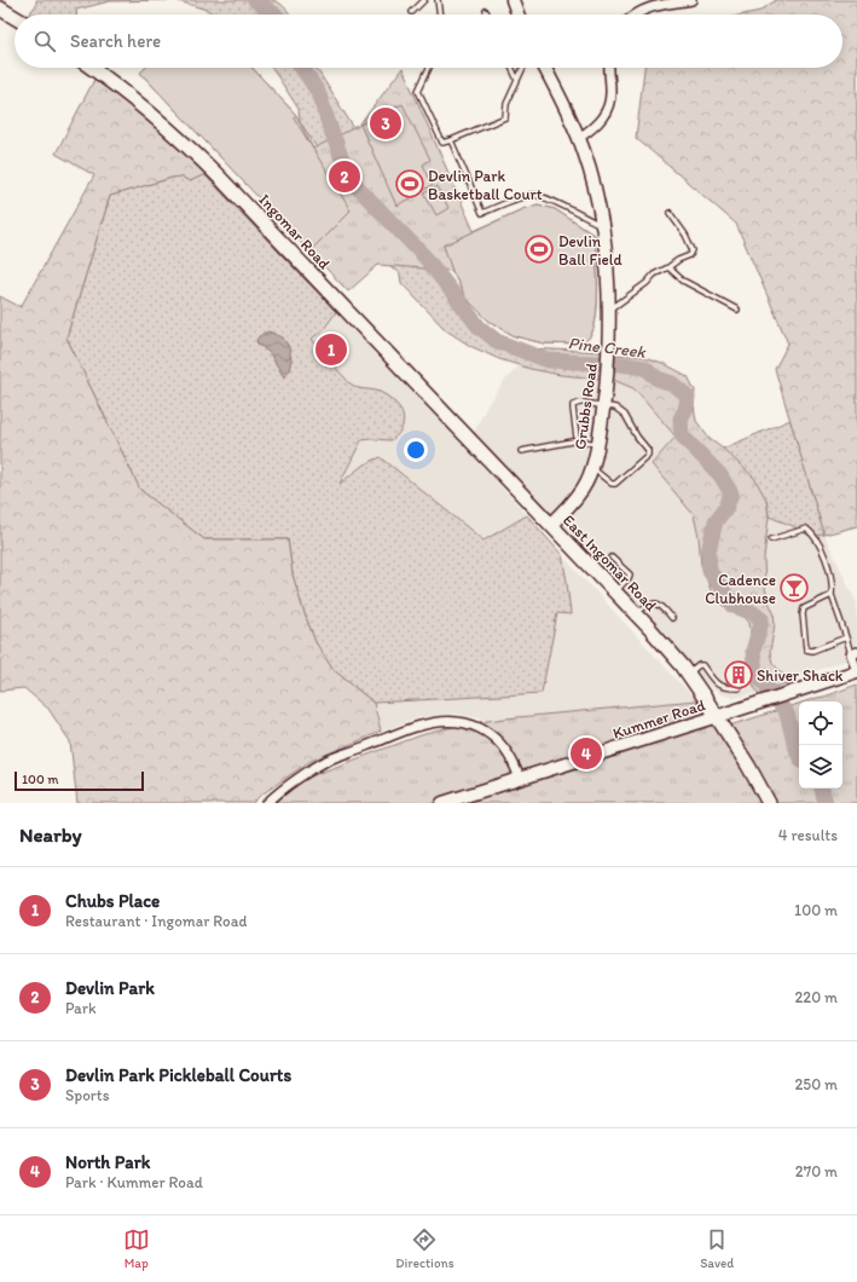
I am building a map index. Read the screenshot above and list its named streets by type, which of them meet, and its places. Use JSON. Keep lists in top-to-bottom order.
{
  "streets": {
    "main road": ["Ingomar Road", "East Ingomar Road"],
    "street": ["Grubbs Road", "Kummer Road"]
  },
  "crossings": [
    ["Ingomar Road", "East Ingomar Road"],
    ["Grubbs Road", "East Ingomar Road"],
    ["East Ingomar Road", "Kummer Road"]
  ],
  "water": ["Pine Creek"],
  "places": {
    "sports": ["Devlin Park Basketball Court", "Devlin Ball Field"],
    "bar": ["Cadence Clubhouse"],
    "building": ["Shiver Shack"]
  },
  "scale_bar": "100 m",
  "page": {
    "search": "Search here",
    "pins": [
      "3",
      "2",
      "1",
      "4"
    ],
    "scale": "100 m",
    "heading": ["Nearby", "4 results"],
    "list": [
      {
        "mark": "1",
        "name": "Chubs Place",
        "note": "Restaurant · Ingomar Road",
        "value": "100 m"
      },
      {
        "mark": "2",
        "name": "Devlin Park",
        "note": "Park",
        "value": "220 m"
      },
      {
        "mark": "3",
        "name": "Devlin Park Pickleball Courts",
        "note": "Sports",
        "value": "250 m"
      },
      {
        "mark": "4",
        "name": "North Park",
        "note": "Park · Kummer Road",
        "value": "270 m"
      }
    ],
    "nav": ["Map", "Directions", "Saved"]
  }
}
